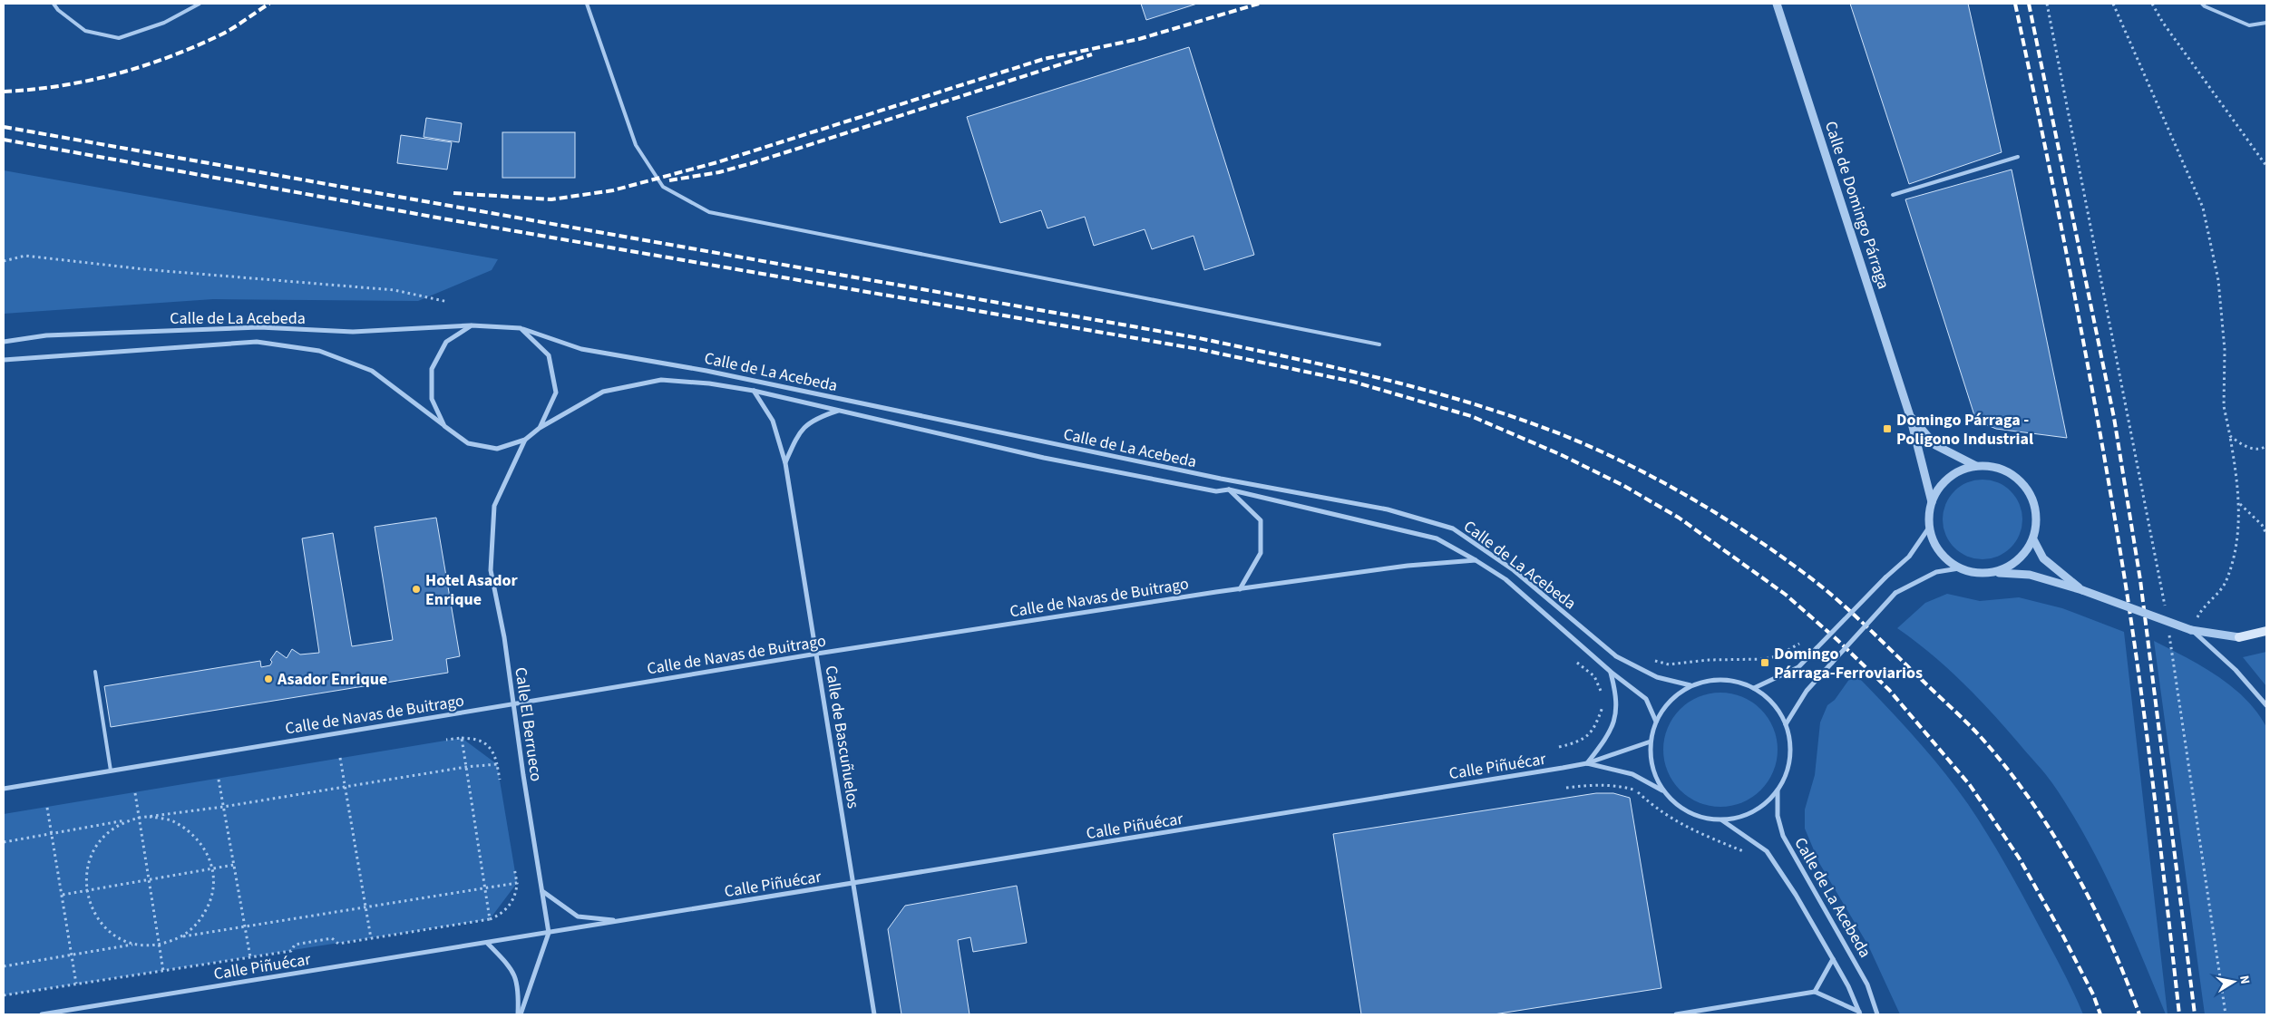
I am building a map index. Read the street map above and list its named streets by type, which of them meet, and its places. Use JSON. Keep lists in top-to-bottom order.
{
  "streets": {
    "street": [
      "Calle de Domingo Párraga",
      "Calle de La Acebeda",
      "Calle de Navas de Buitrago",
      "Calle El Berrueco",
      "Calle de Bascuñuelos",
      "Calle Piñuécar"
    ]
  },
  "crossings": [
    ["Calle de La Acebeda", "Calle de Navas de Buitrago"],
    ["Calle de La Acebeda", "Calle El Berrueco"],
    ["Calle de La Acebeda", "Calle de Bascuñuelos"],
    ["Calle de La Acebeda", "Calle Piñuécar"],
    ["Calle de Navas de Buitrago", "Calle El Berrueco"],
    ["Calle de Navas de Buitrago", "Calle de Bascuñuelos"],
    ["Calle El Berrueco", "Calle Piñuécar"],
    ["Calle de Bascuñuelos", "Calle Piñuécar"]
  ],
  "places": {
    "transit": ["Domingo Párraga - Poligono Industrial", "Domingo Párraga-Ferroviarios"],
    "other": ["Hotel Asador Enrique", "Asador Enrique"]
  },
  "north": "right"
}
